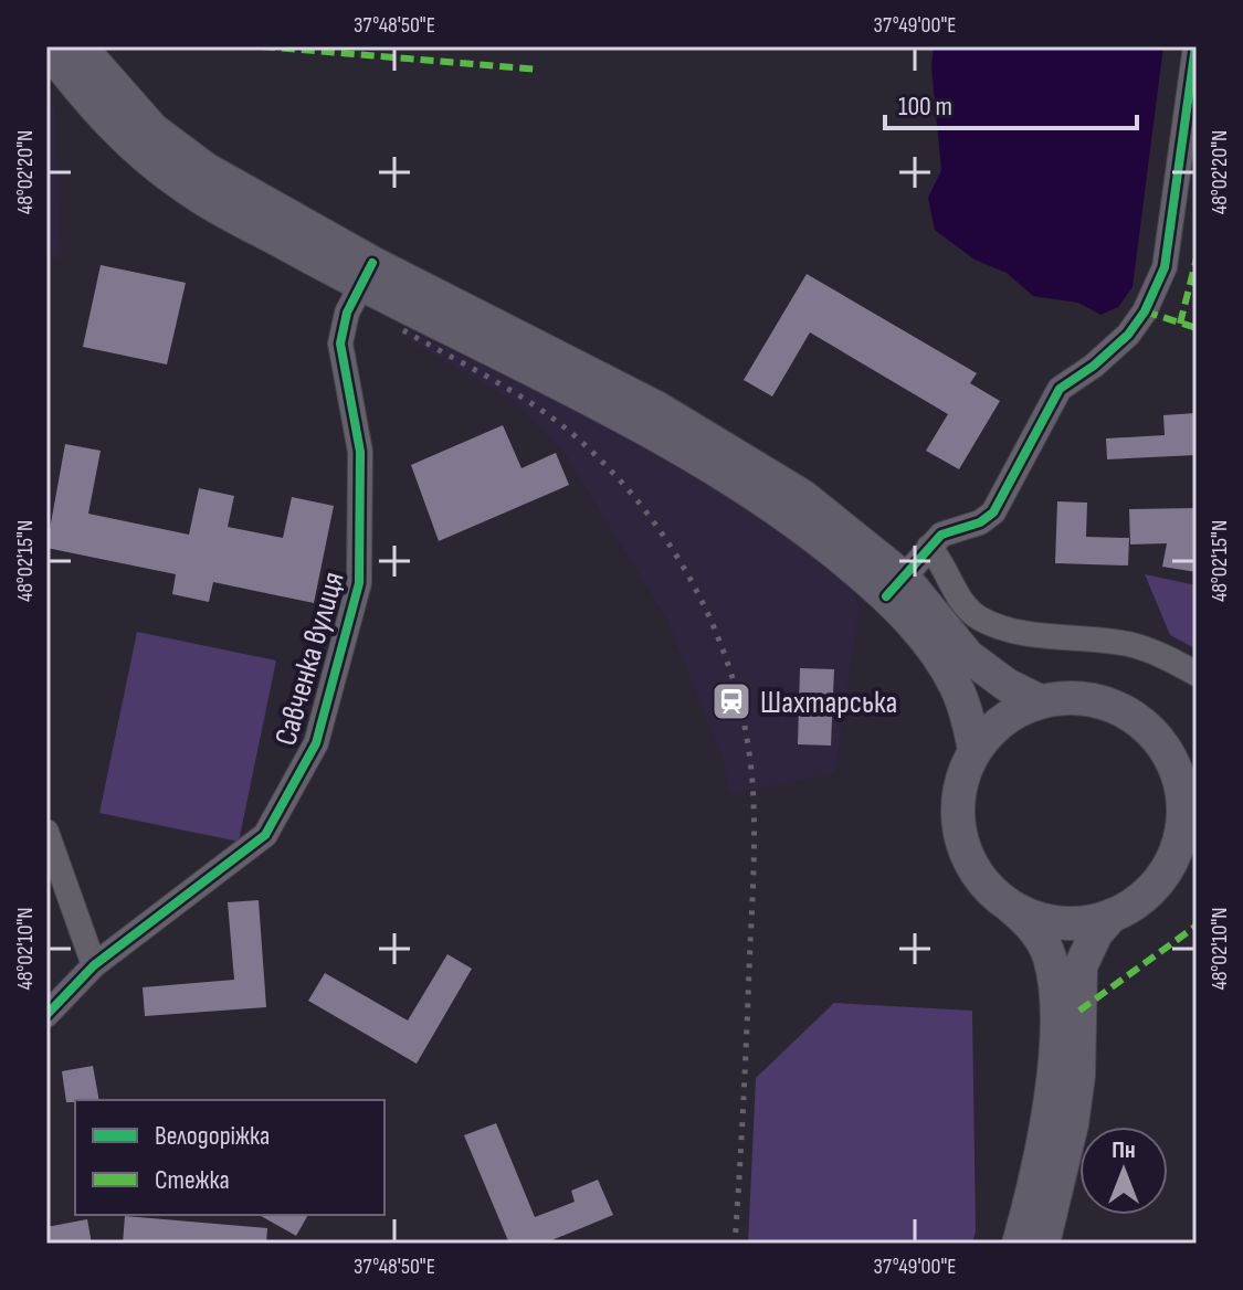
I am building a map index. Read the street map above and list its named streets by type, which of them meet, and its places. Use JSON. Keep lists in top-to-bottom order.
{
  "streets": {
    "street": ["Савченка вулиця"]
  },
  "places": {
    "station": ["Шахтарська"]
  },
  "legend": ["Велодоріжка", "Стежка"],
  "scale_bar": "100 m",
  "north": "top",
  "coordinates": [
    "37°48'50\"E",
    "37°49'00\"E",
    "48°02'20\"N",
    "48°02'15\"N",
    "48°02'10\"N"
  ]
}
